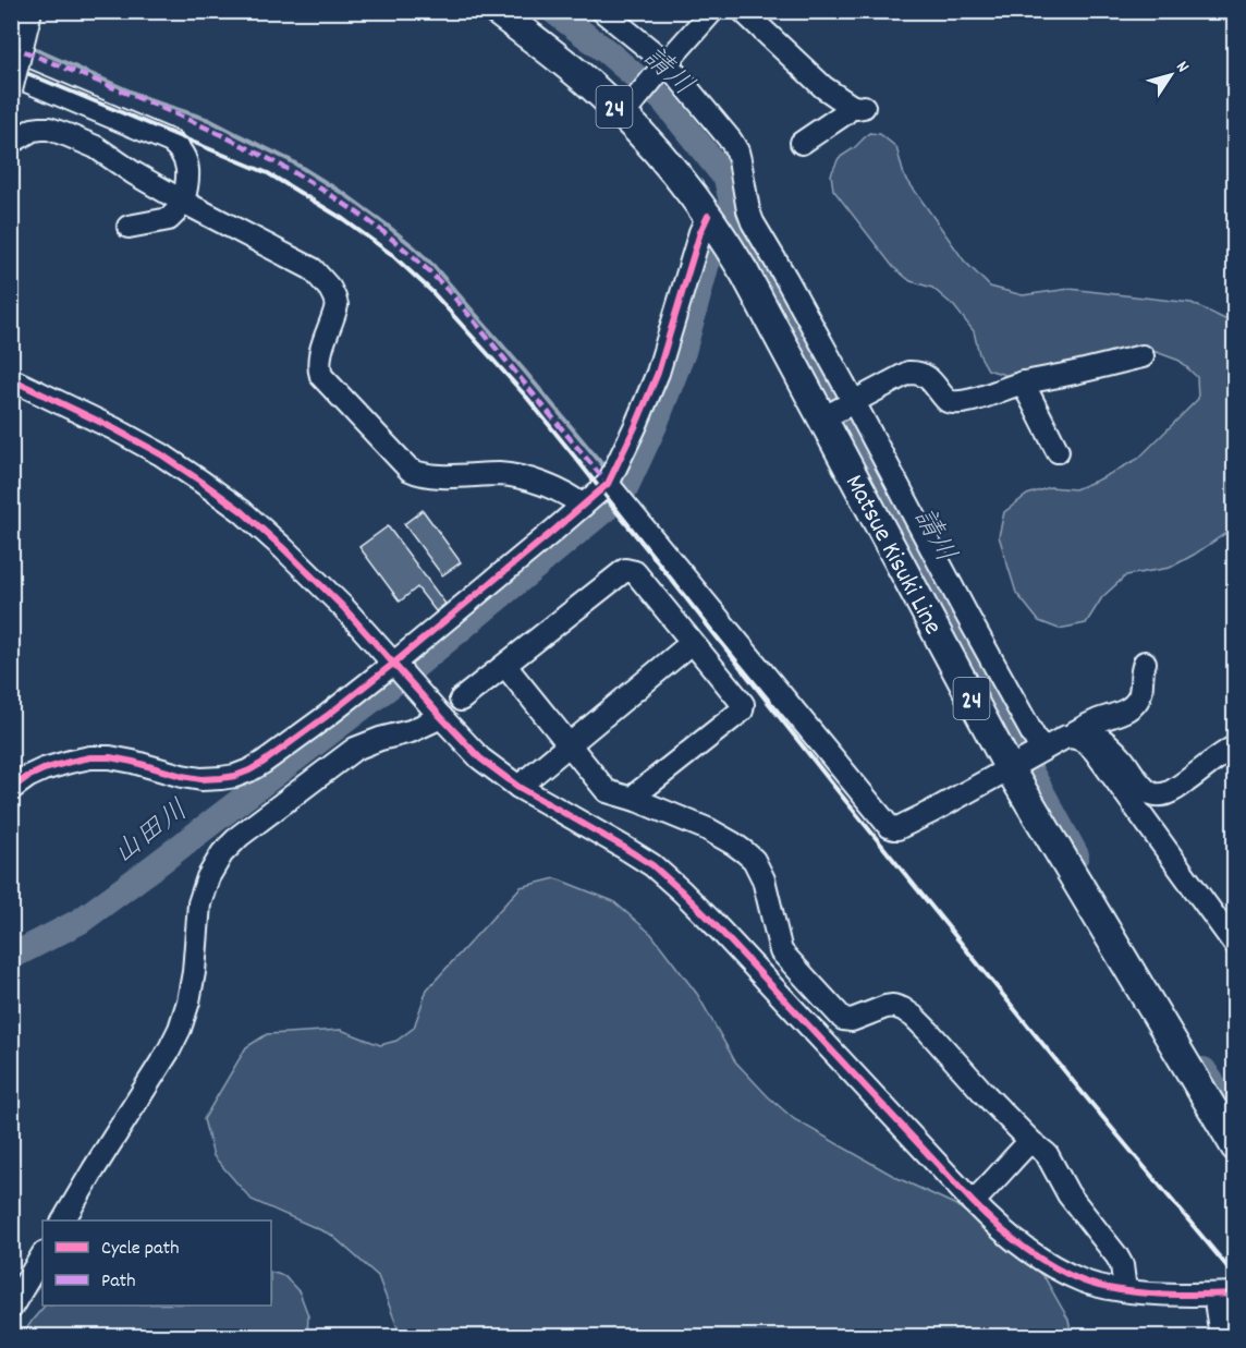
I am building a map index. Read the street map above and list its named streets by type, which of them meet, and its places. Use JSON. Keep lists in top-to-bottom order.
{
  "streets": {
    "main road": ["24", "Matsue Kisuki Line"]
  },
  "water": ["請川", "山田川"],
  "legend": ["Cycle path", "Path"],
  "north": "top right"
}
